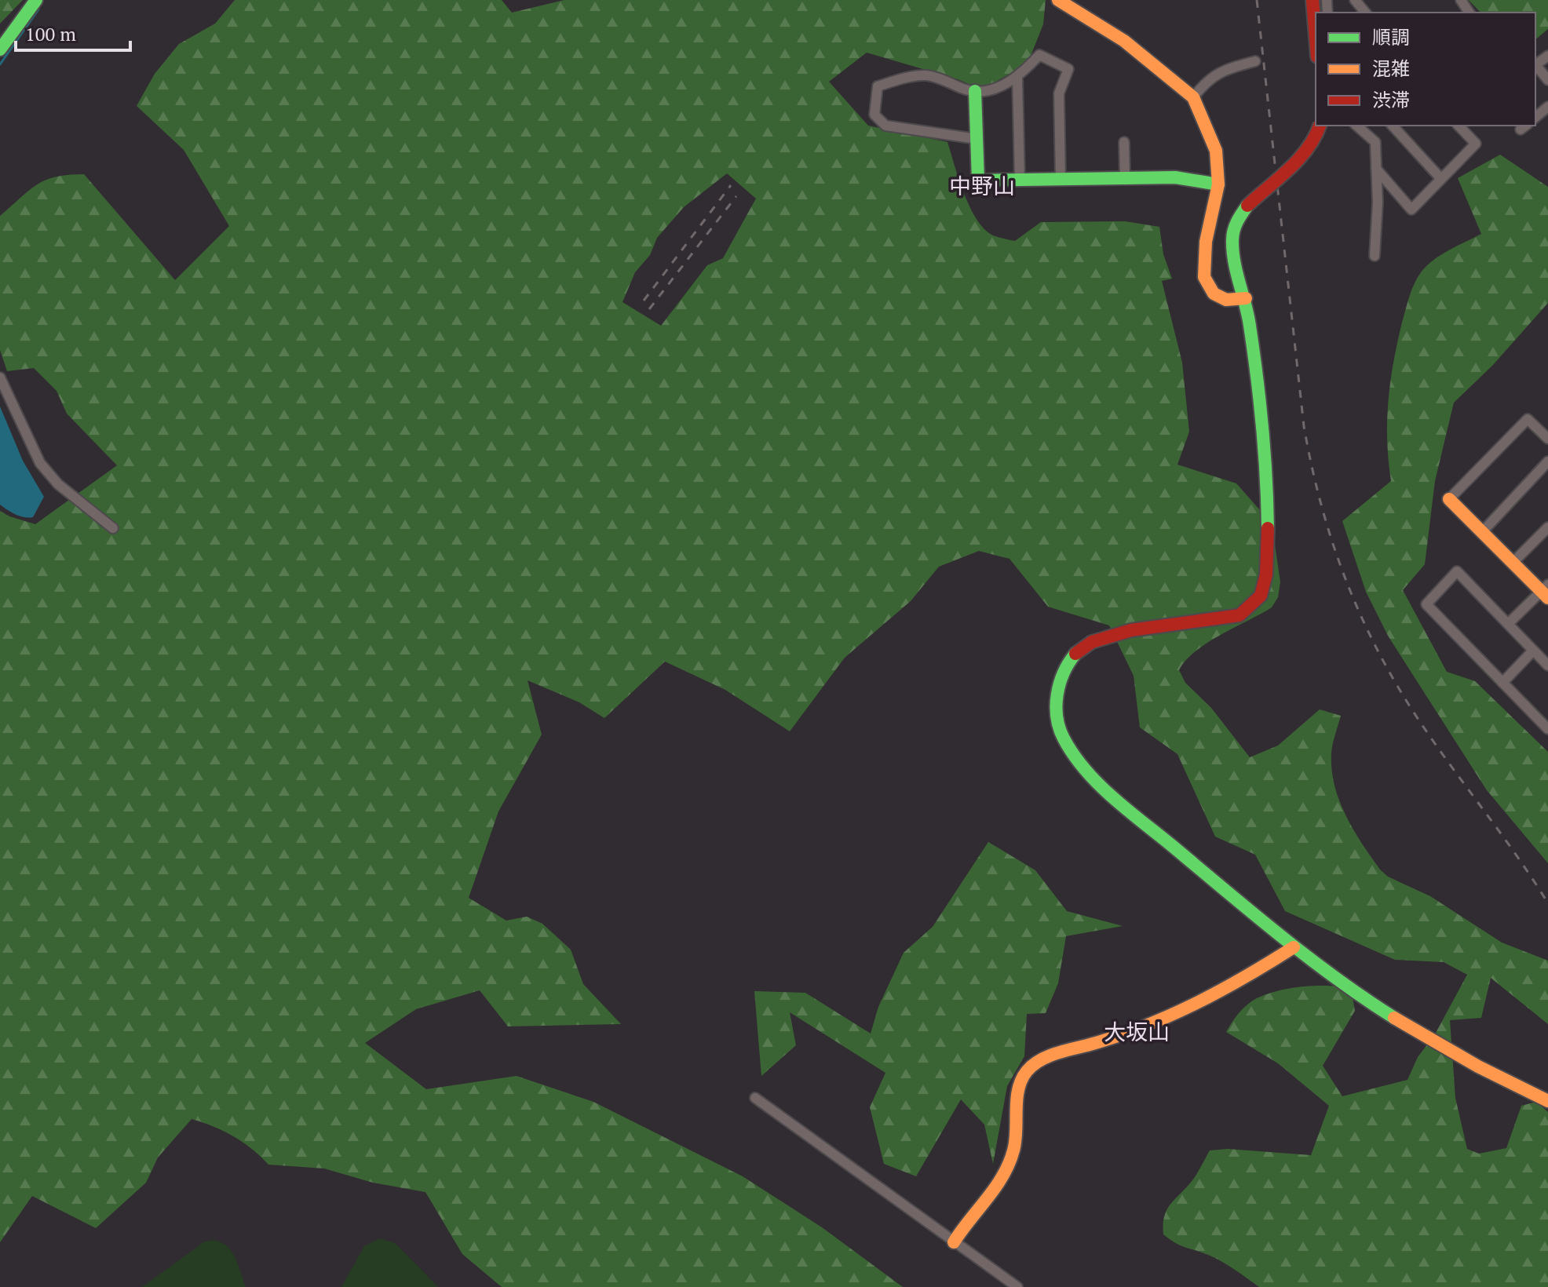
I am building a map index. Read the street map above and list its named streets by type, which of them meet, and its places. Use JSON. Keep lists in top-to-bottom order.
{
  "districts": ["中野山", "大坂山"],
  "legend": ["順調", "混雑", "渋滞"],
  "scale_bar": "100 m"
}
